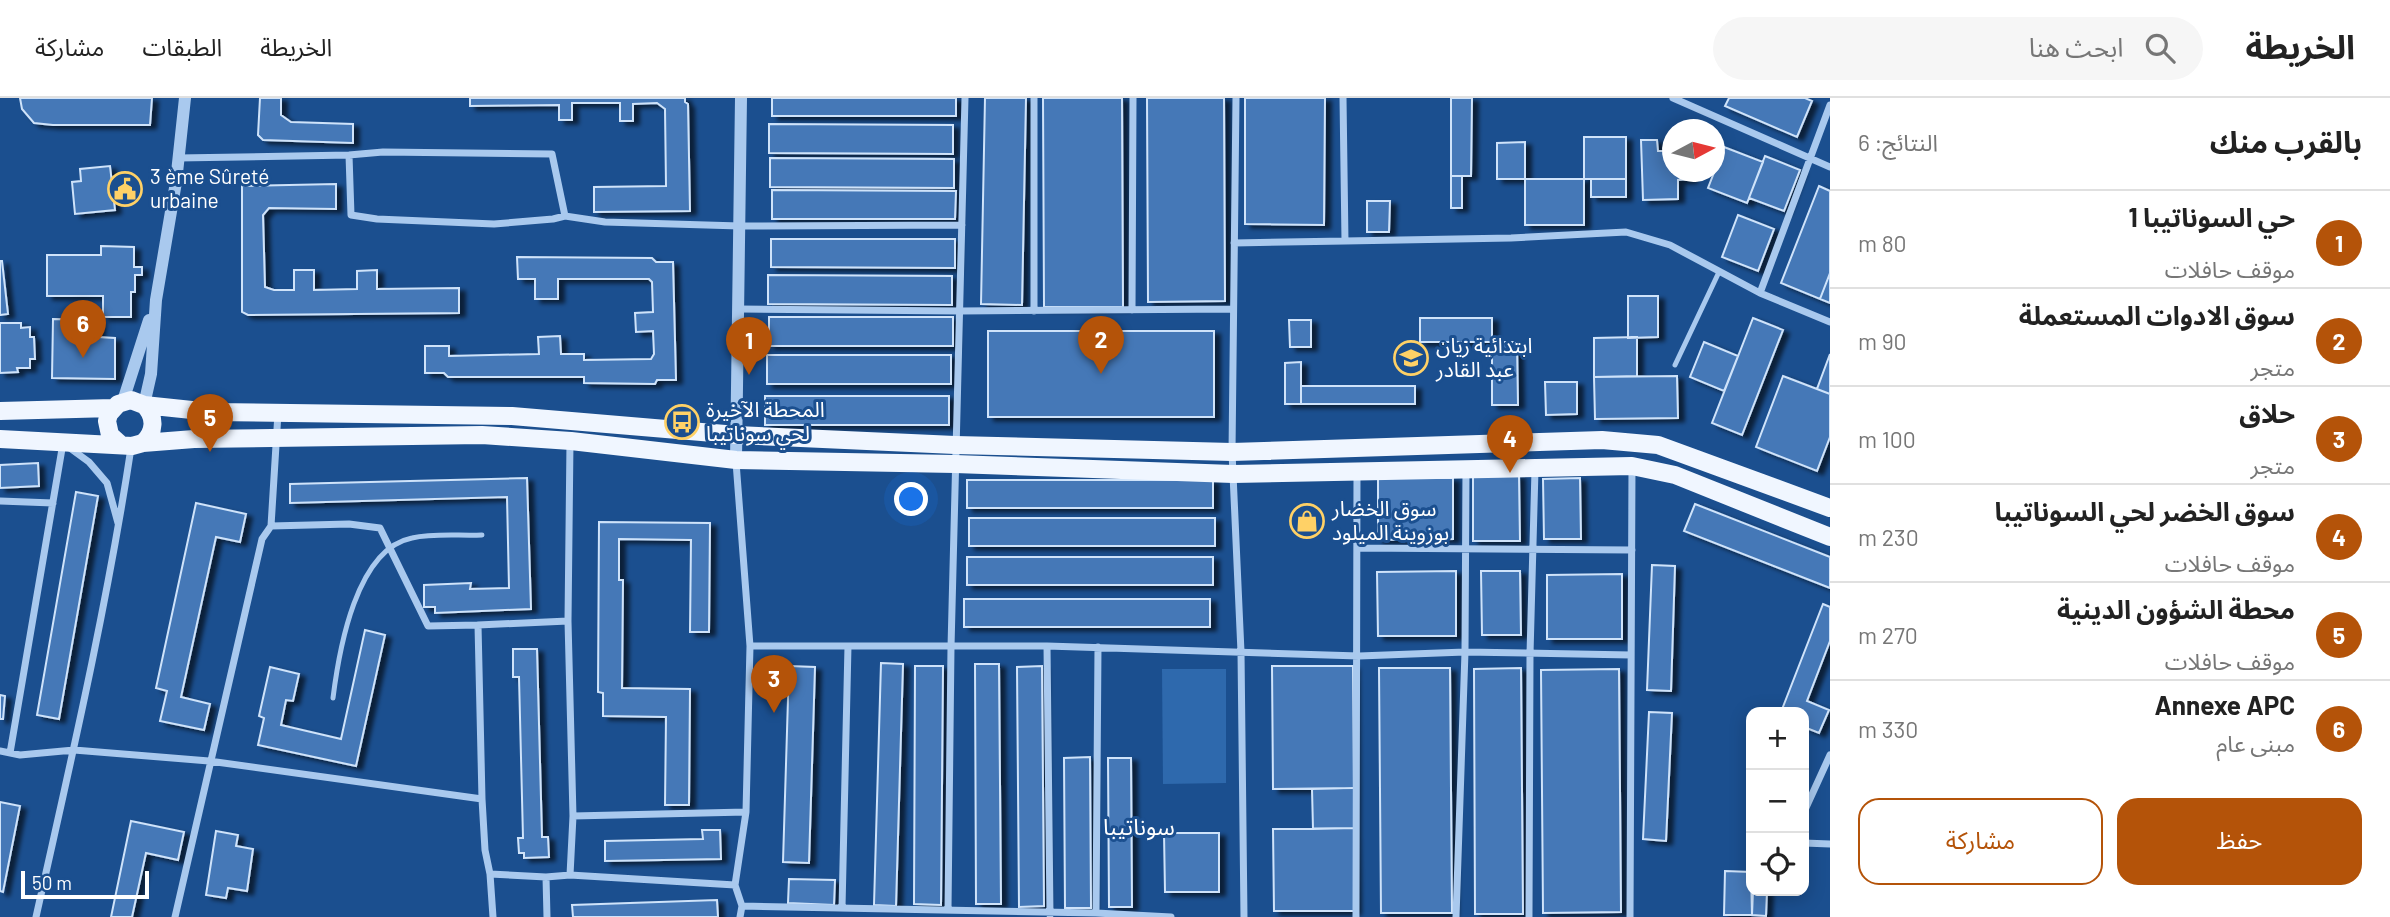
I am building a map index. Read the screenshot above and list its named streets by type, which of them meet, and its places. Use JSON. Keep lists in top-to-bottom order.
{
  "districts": ["سوناتيبا"],
  "places": {
    "public building": ["3 ème Sûreté urbaine"],
    "school or university": ["ابتدائية زيان عبد القادر"],
    "bus stop": ["المحطة الآخيرة لحي سوناتيبا"],
    "shop": ["سوق الخضار بوزوينة الميلود"]
  },
  "scale_bar": "50 m",
  "north": "right",
  "page": {
    "header": "الخريطة",
    "search": "ابحث هنا",
    "nav": ["الخريطة", "الطبقات", "مشاركة"],
    "heading": ["بالقرب منك", "النتائج: 6"],
    "list": [
      {
        "mark": "1",
        "name": "حي السوناتيبا 1",
        "note": "موقف حافلات",
        "value": "80 m"
      },
      {
        "mark": "2",
        "name": "سوق الادوات المستعملة",
        "note": "متجر",
        "value": "90 m"
      },
      {
        "mark": "3",
        "name": "حلاق",
        "note": "متجر",
        "value": "100 m"
      },
      {
        "mark": "4",
        "name": "سوق الخضر لحي السوناتيبا",
        "note": "موقف حافلات",
        "value": "230 m"
      },
      {
        "mark": "5",
        "name": "محطة الشؤون الدينية",
        "note": "موقف حافلات",
        "value": "270 m"
      },
      {
        "mark": "6",
        "name": "Annexe APC",
        "note": "مبنى عام",
        "value": "330 m"
      }
    ],
    "pins": [
      "6",
      "2",
      "1",
      "5",
      "4",
      "3"
    ],
    "map_buttons": ["+", "−"],
    "buttons": ["حفظ", "مشاركة"],
    "scale": "50 m"
  }
}
